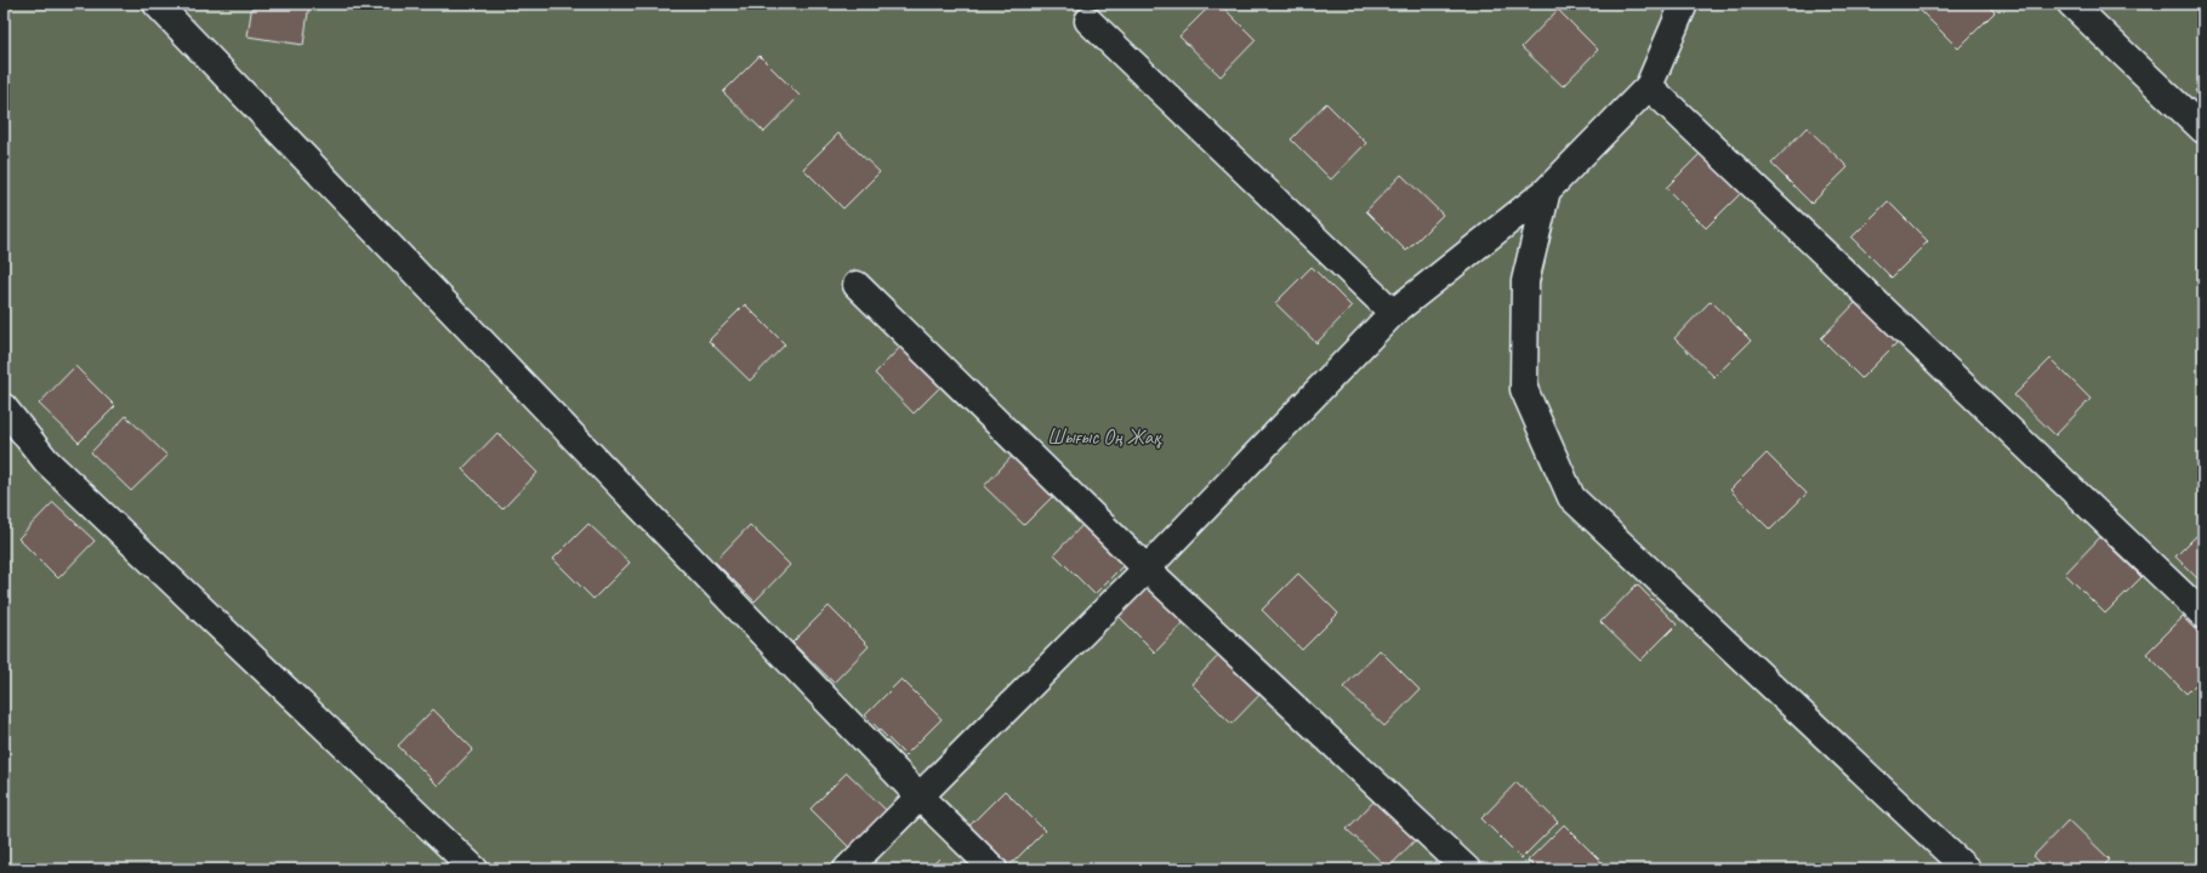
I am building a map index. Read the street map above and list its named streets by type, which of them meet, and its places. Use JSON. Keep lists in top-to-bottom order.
{
  "parks": ["Шығыс Оң Жақ"]
}
